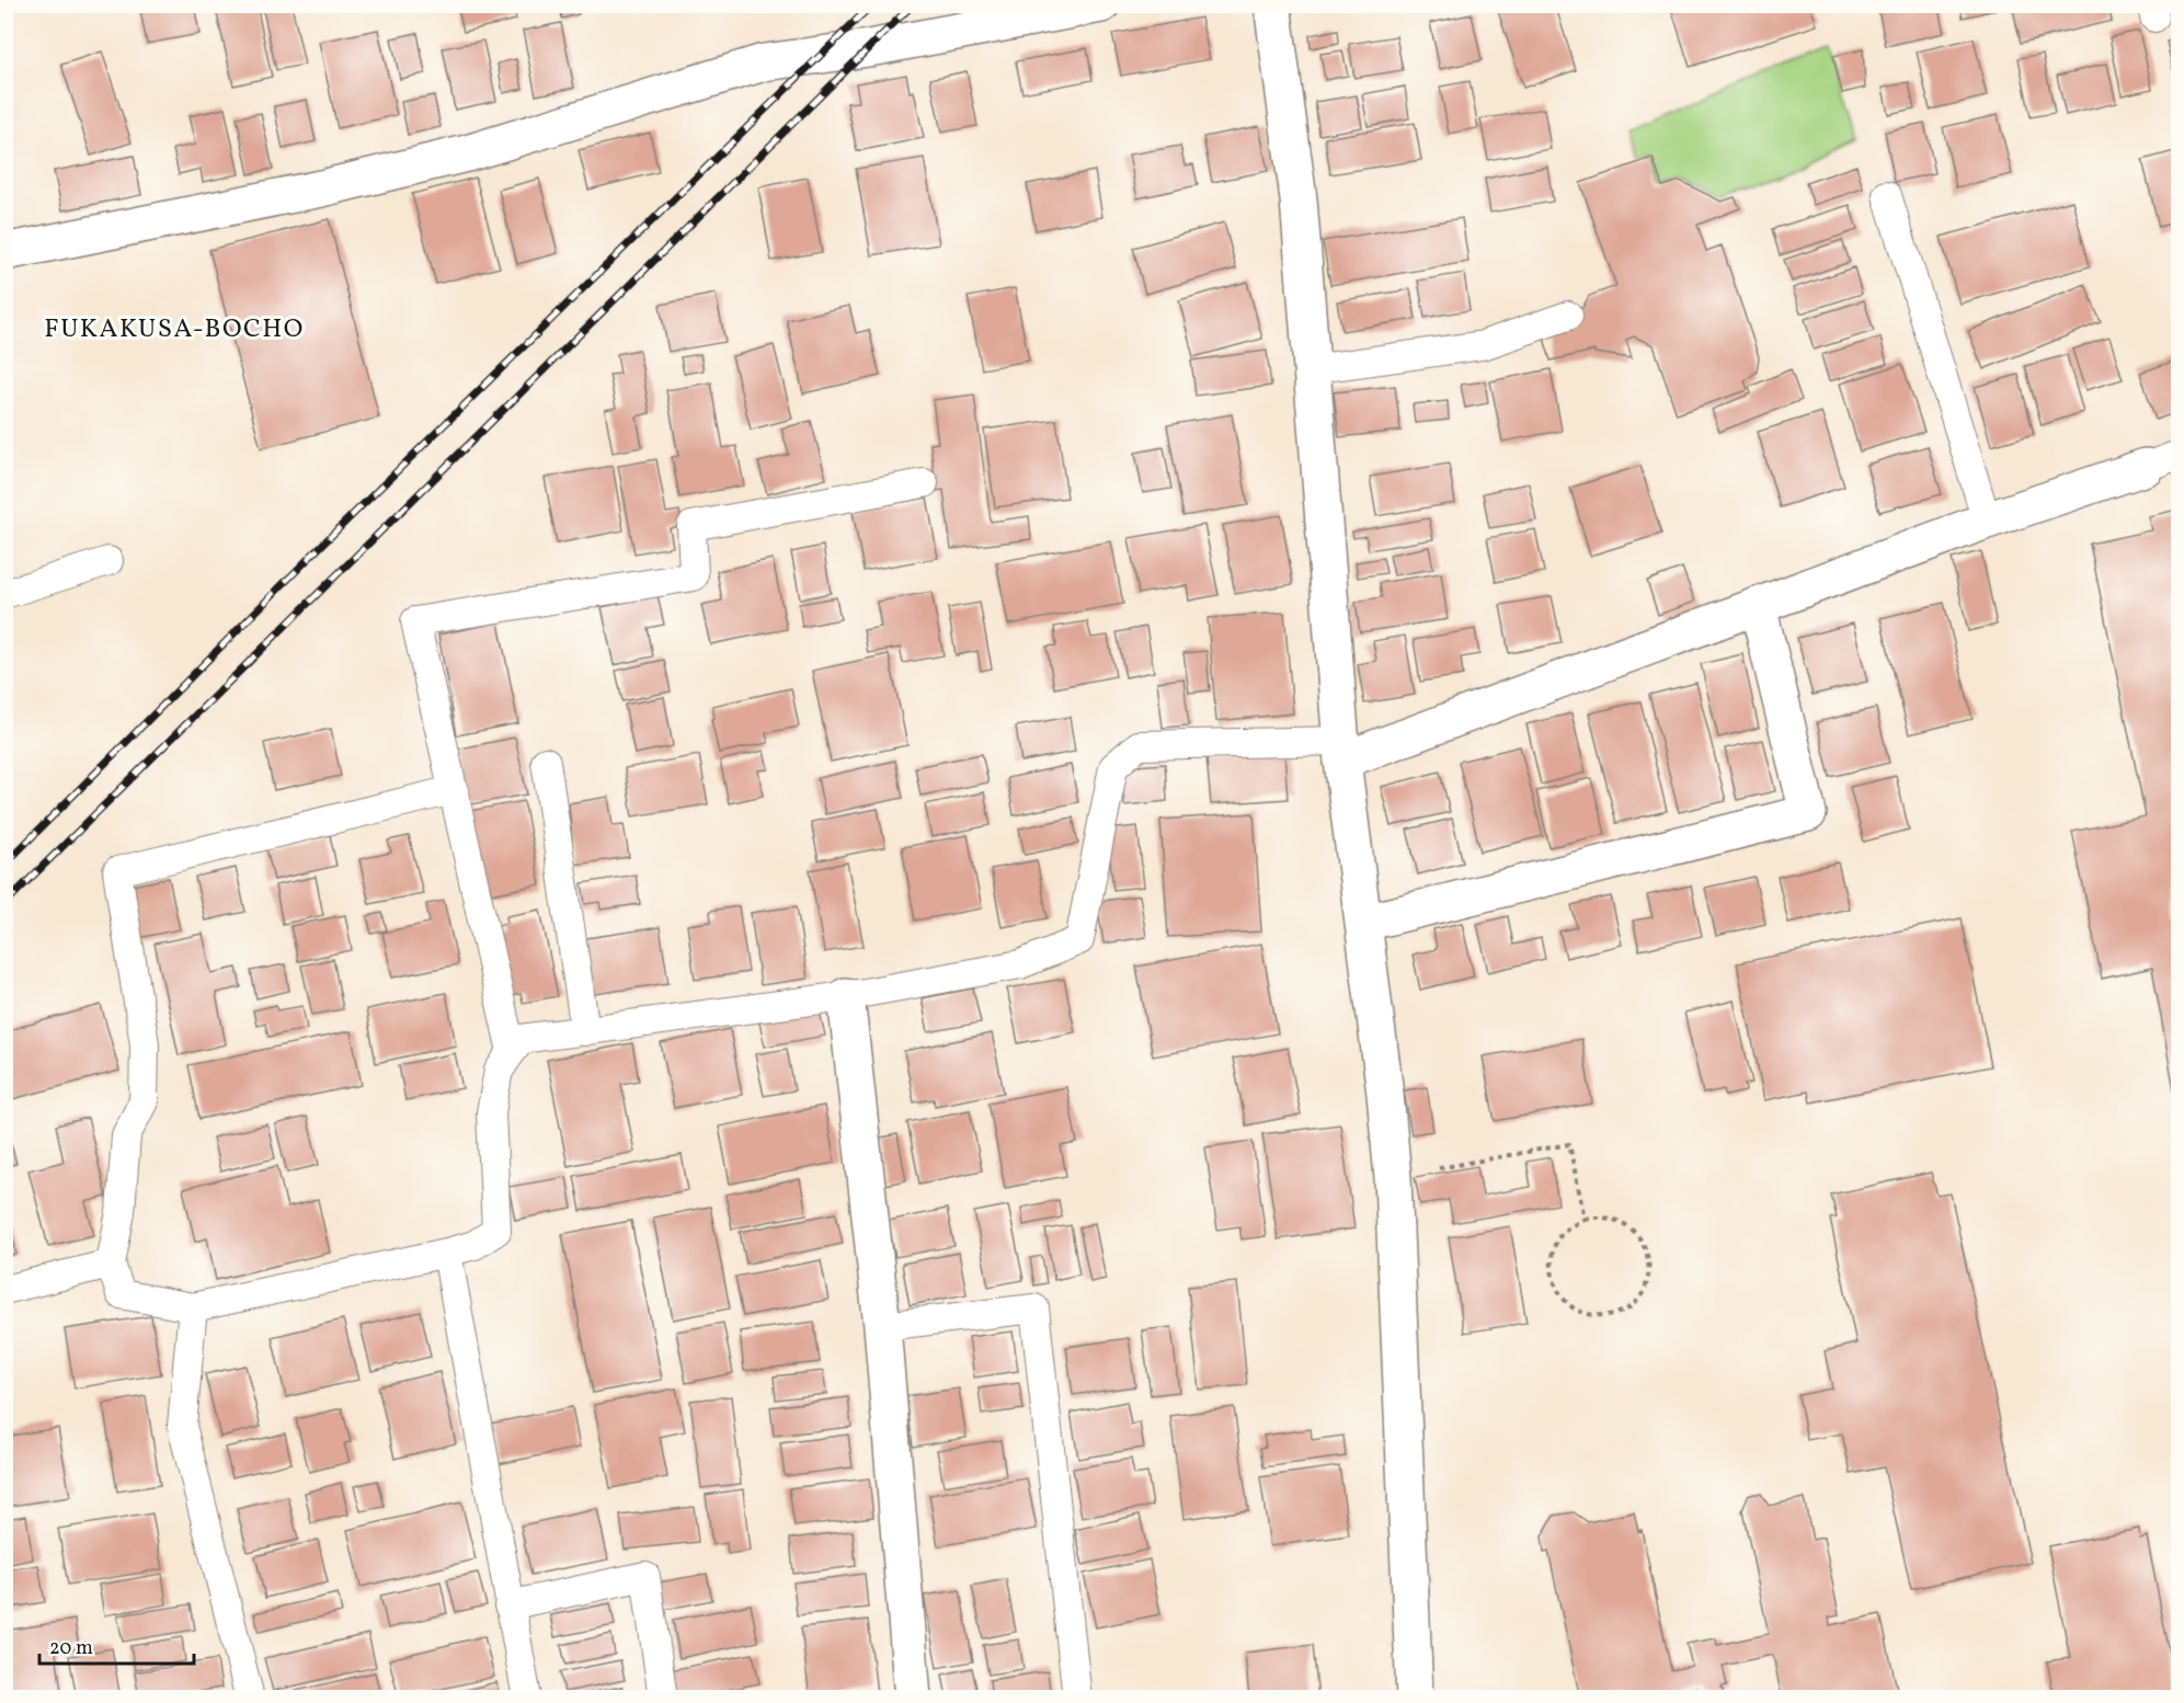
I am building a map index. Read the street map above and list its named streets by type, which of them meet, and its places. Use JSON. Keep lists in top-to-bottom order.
{
  "districts": ["FUKAKUSA-BOCHO"],
  "scale_bar": "20 m"
}
